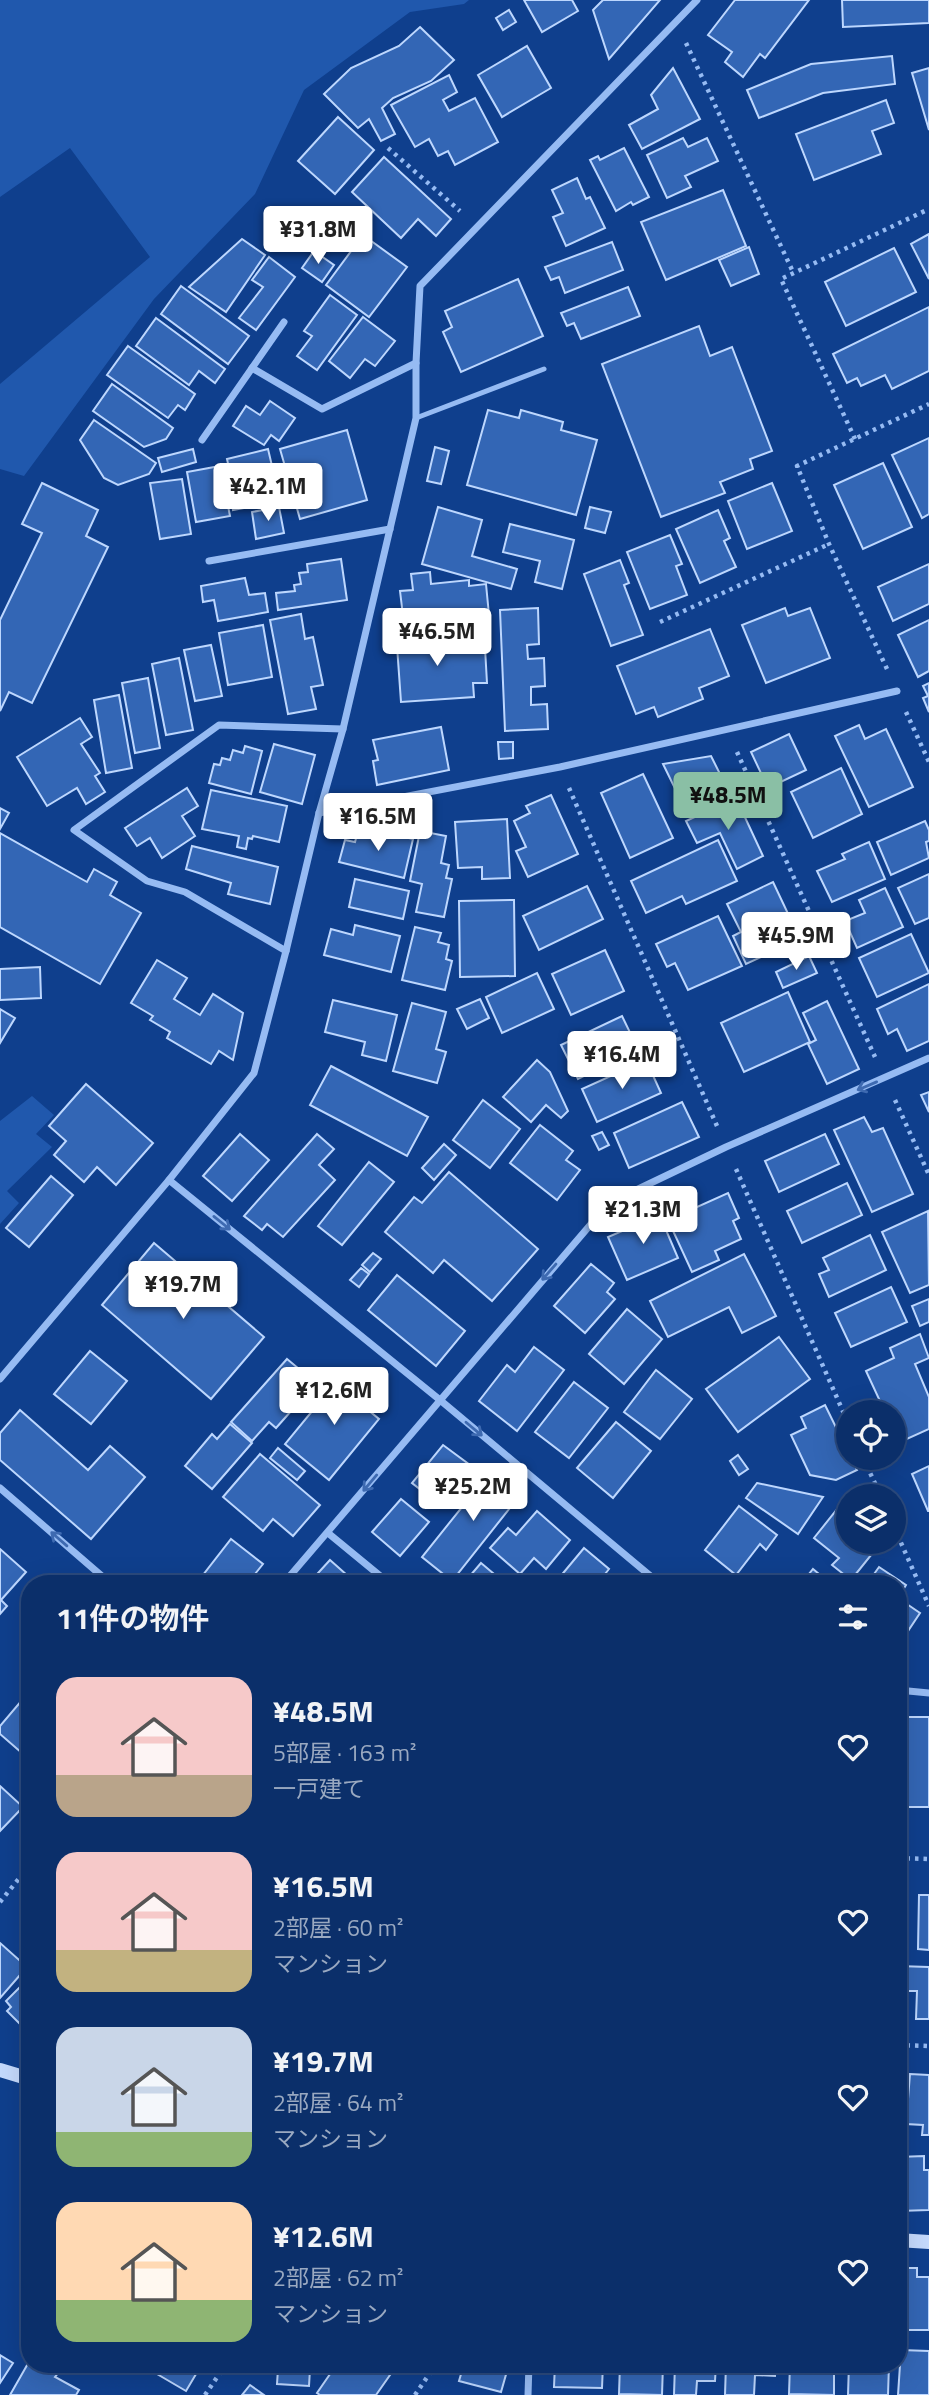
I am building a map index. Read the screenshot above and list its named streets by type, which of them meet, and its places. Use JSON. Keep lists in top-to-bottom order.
{
  "page": {
    "price": [
      "¥31.8M",
      "¥42.1M",
      "¥46.5M",
      "¥48.5M",
      "¥16.5M",
      "¥45.9M",
      "¥16.4M",
      "¥21.3M",
      "¥19.7M",
      "¥12.6M",
      "¥25.2M"
    ],
    "heading": "11件の物件",
    "list": [
      {
        "name": "¥48.5M",
        "note": "5部屋 · 163 m² · 一戸建て"
      },
      {
        "name": "¥16.5M",
        "note": "2部屋 · 60 m² · マンション"
      },
      {
        "name": "¥19.7M",
        "note": "2部屋 · 64 m² · マンション"
      },
      {
        "name": "¥12.6M",
        "note": "2部屋 · 62 m² · マンション"
      }
    ]
  }
}
